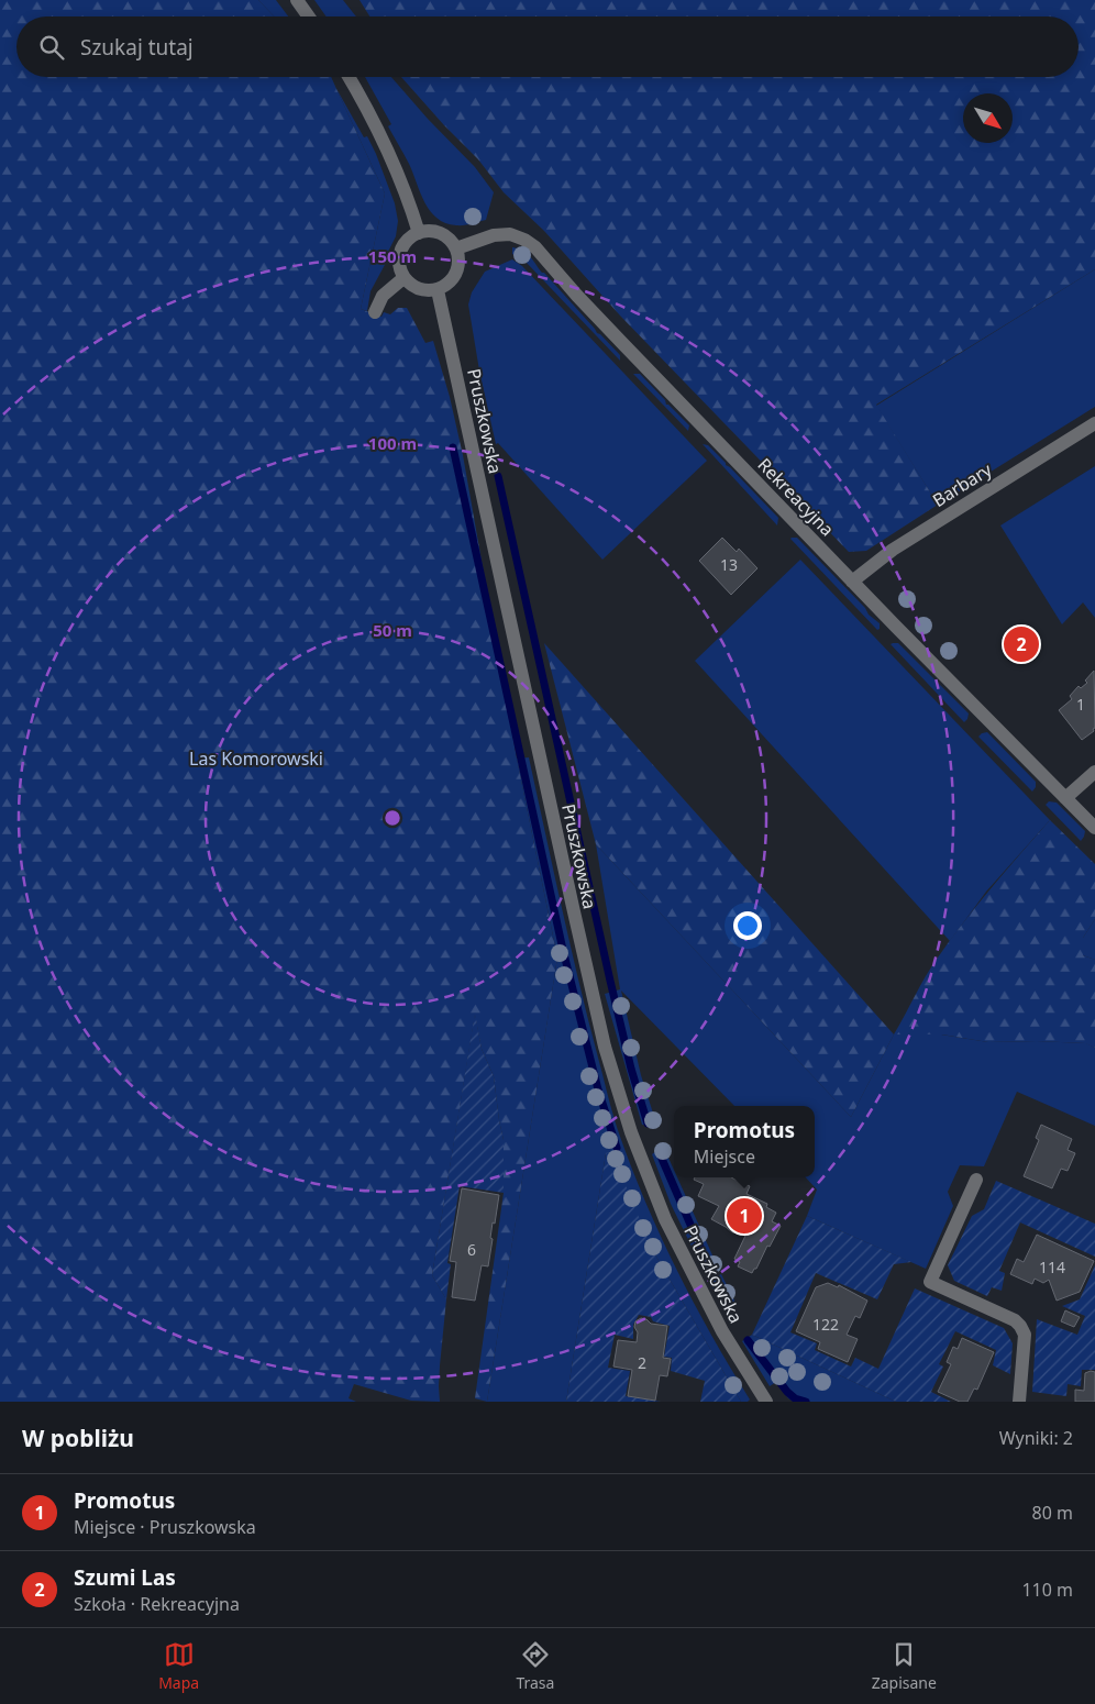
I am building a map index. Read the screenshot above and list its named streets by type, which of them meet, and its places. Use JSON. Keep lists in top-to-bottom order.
{
  "streets": {
    "street": ["Pruszkowska", "Barbary", "Rekreacyjna"]
  },
  "crossings": [
    ["Pruszkowska", "Rekreacyjna"],
    ["Barbary", "Rekreacyjna"]
  ],
  "parks": ["Las Komorowski"],
  "house_numbers": [
    "13",
    "1",
    "6",
    "114",
    "122",
    "2"
  ],
  "north": "bottom right",
  "page": {
    "search": "Szukaj tutaj",
    "pins": ["2", "1"],
    "popup": ["Promotus", "Miejsce"],
    "heading": ["W pobliżu", "Wyniki: 2"],
    "list": [
      {
        "mark": "1",
        "name": "Promotus",
        "note": "Miejsce · Pruszkowska",
        "value": "80 m"
      },
      {
        "mark": "2",
        "name": "Szumi Las",
        "note": "Szkoła · Rekreacyjna",
        "value": "110 m"
      }
    ],
    "nav": ["Mapa", "Trasa", "Zapisane"]
  },
  "rings": ["150 m", "100 m", "50 m"]
}
